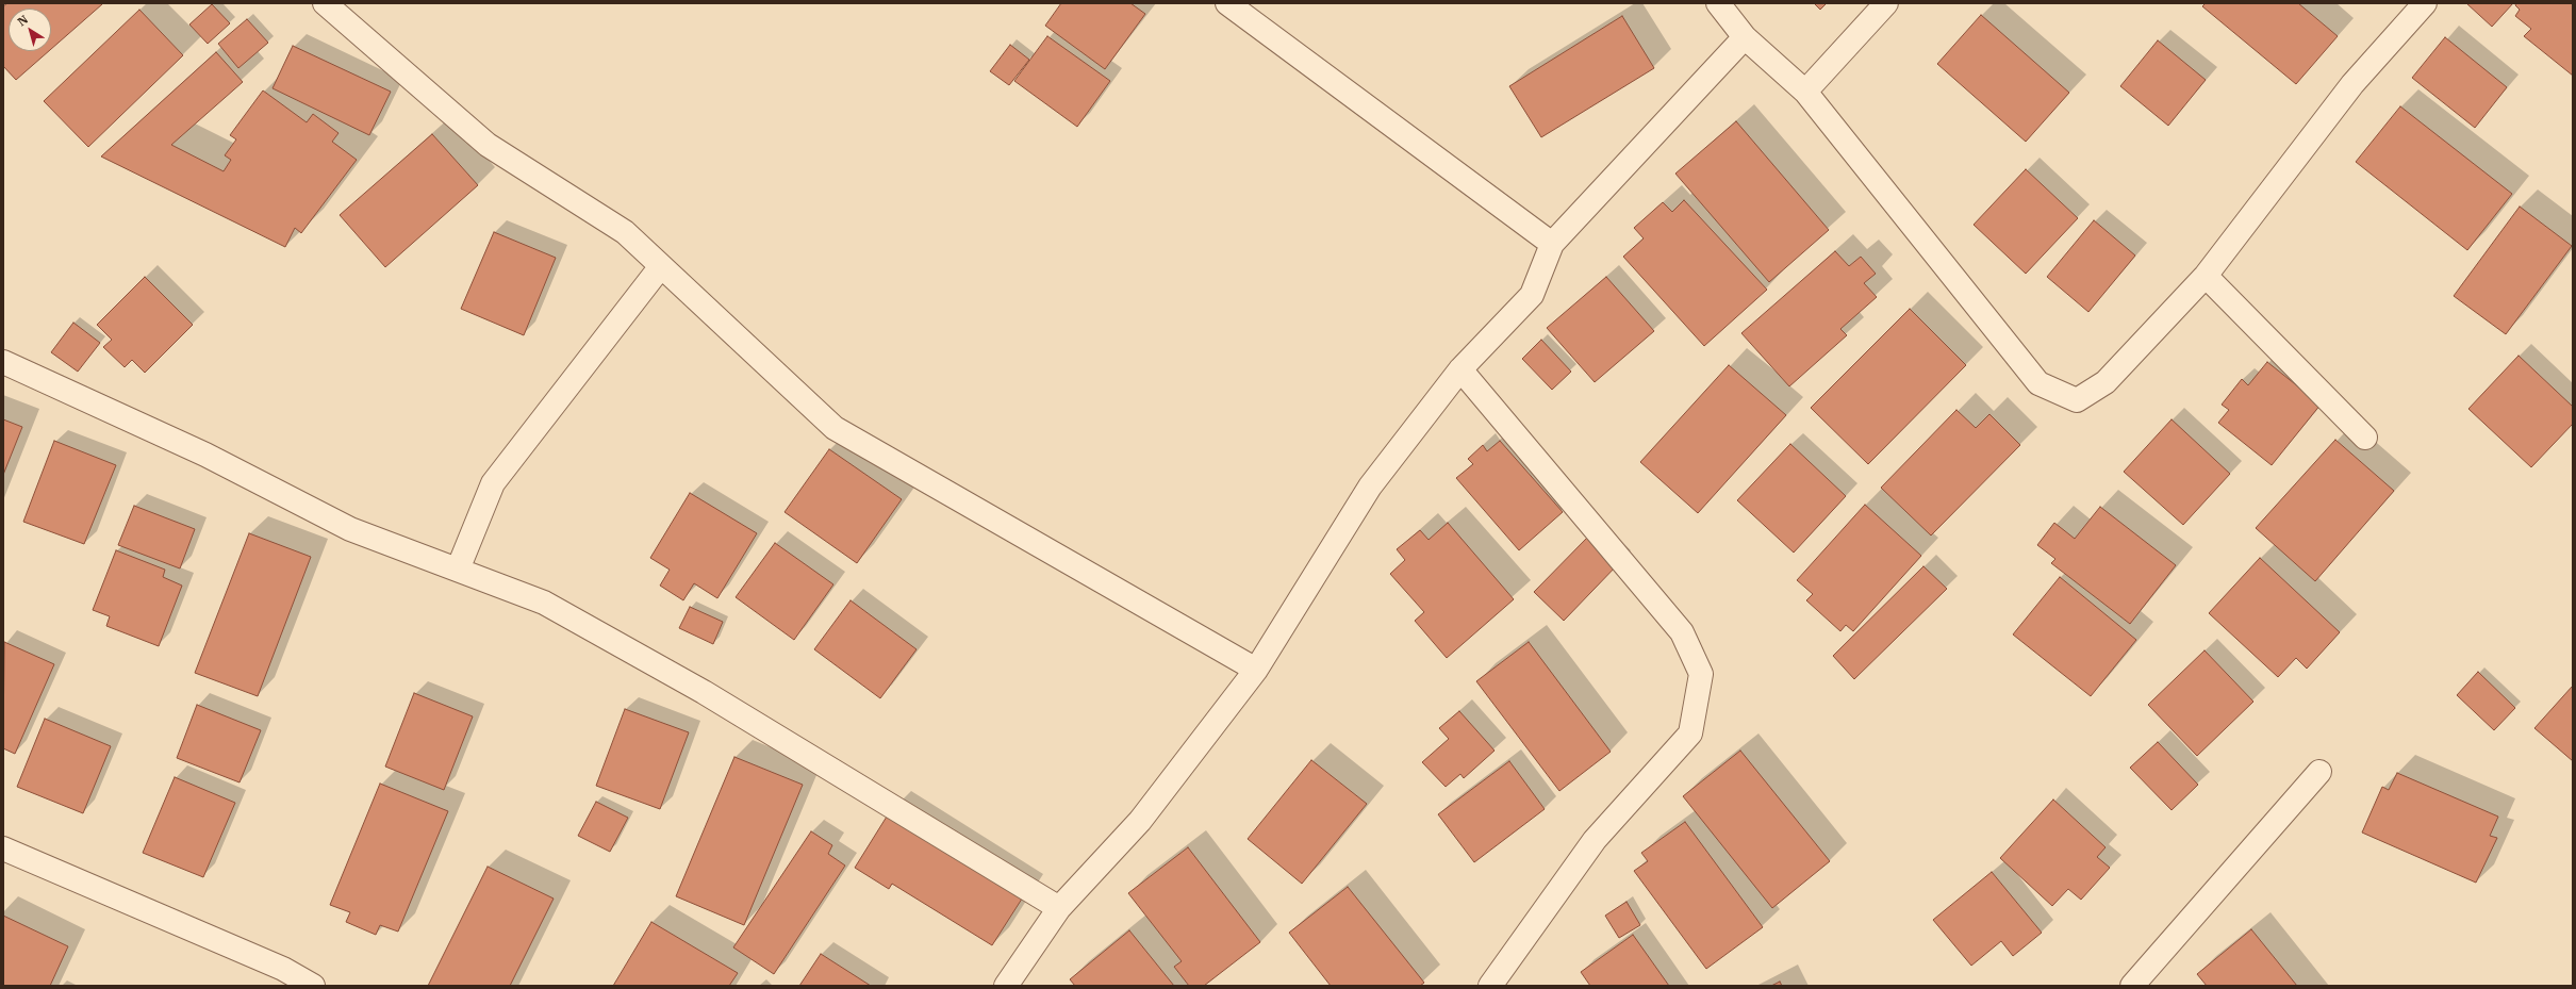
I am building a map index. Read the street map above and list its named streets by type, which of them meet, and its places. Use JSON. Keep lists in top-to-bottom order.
{
  "north": "top left"
}
